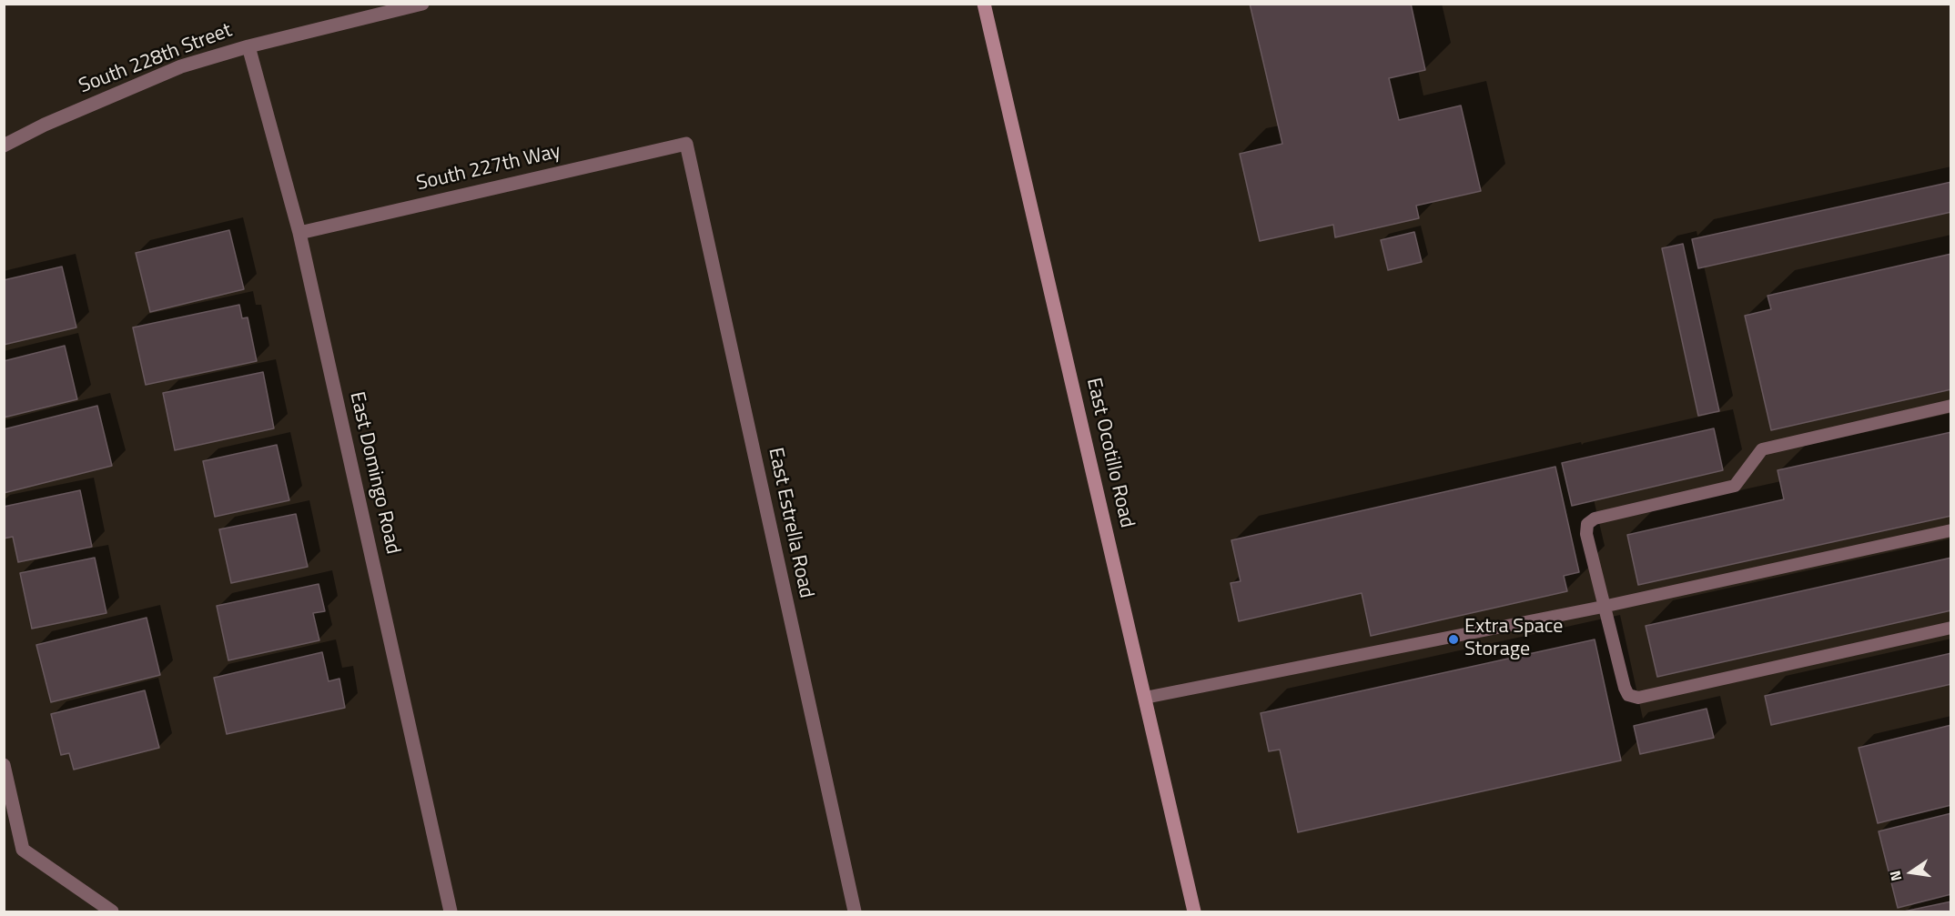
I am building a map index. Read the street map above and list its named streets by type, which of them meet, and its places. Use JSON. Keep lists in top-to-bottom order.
{
  "streets": {
    "main road": ["East Ocotillo Road"],
    "street": [
      "South 228th Street",
      "South 227th Way",
      "East Domingo Road",
      "East Estrella Road"
    ]
  },
  "crossings": [
    ["South 228th Street", "East Domingo Road"],
    ["South 227th Way", "East Domingo Road"],
    ["South 227th Way", "East Estrella Road"]
  ],
  "places": ["Extra Space Storage"],
  "north": "left"
}
